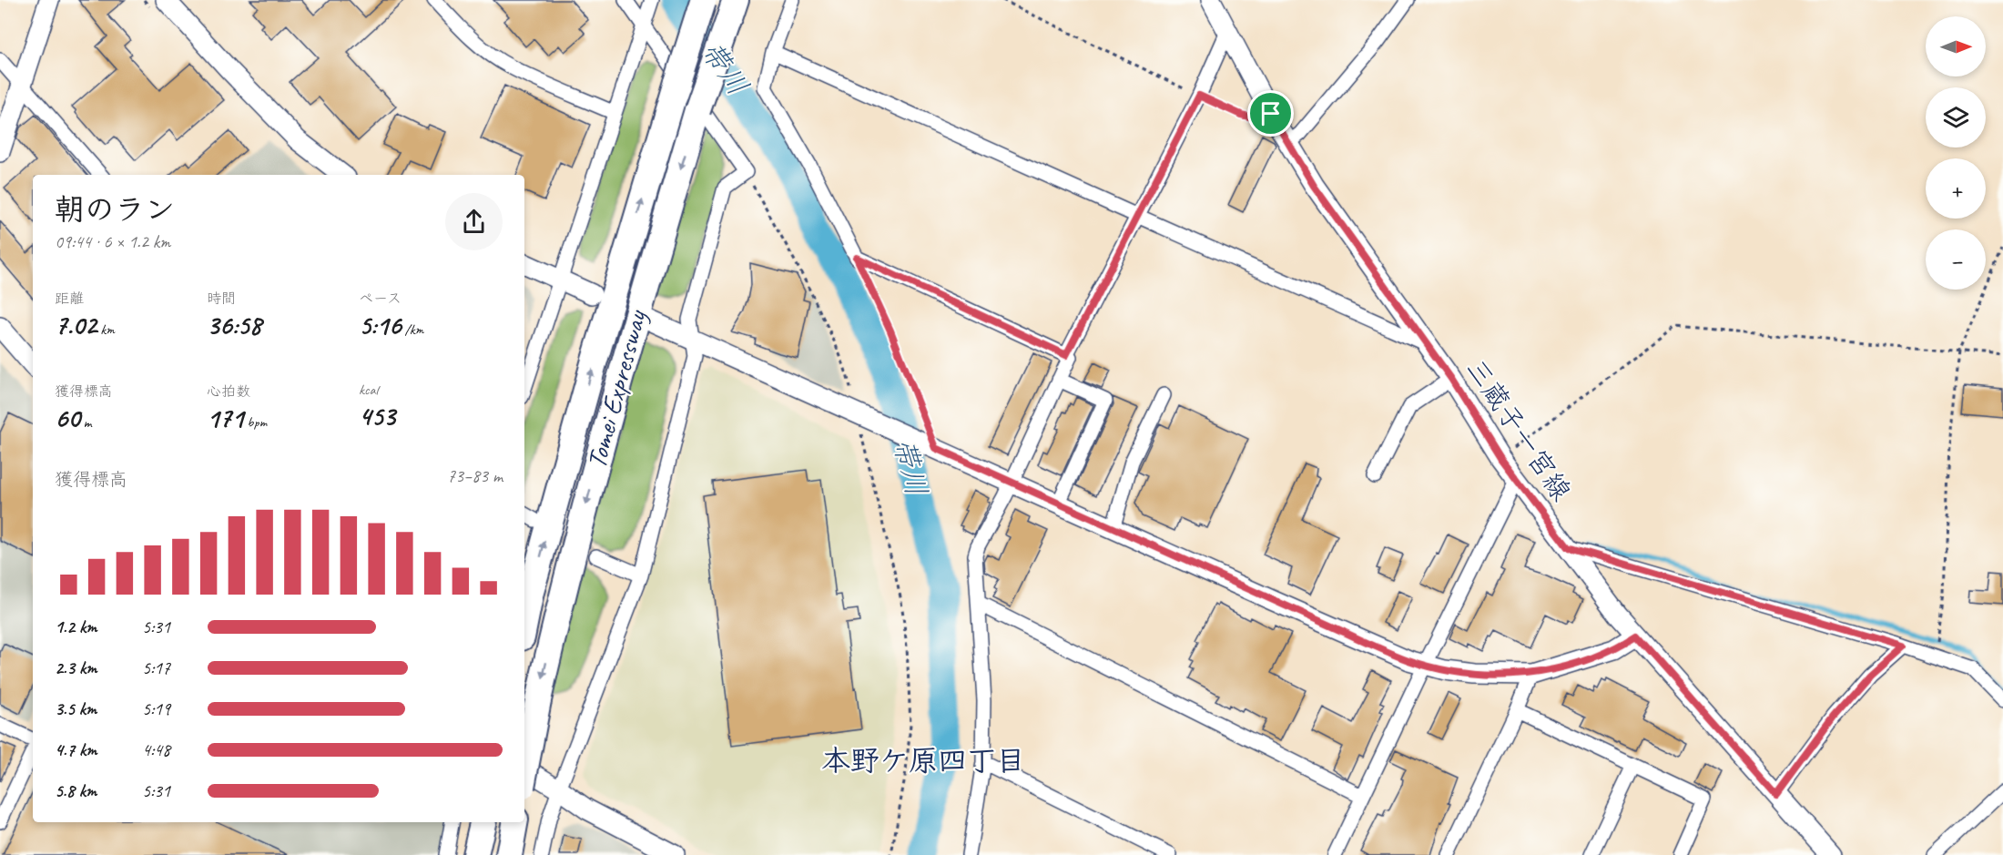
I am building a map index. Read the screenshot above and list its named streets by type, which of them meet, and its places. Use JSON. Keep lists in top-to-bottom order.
{
  "streets": {
    "highway": ["Tomei Expressway"],
    "street": ["三蔵子一宮線"]
  },
  "districts": ["本野ケ原四丁目"],
  "water": ["帯川"],
  "north": "right",
  "page": {
    "map_buttons": ["+", "−"],
    "heading": ["朝のラン", "09:44 · 6 × 1.2 km"],
    "stats": [
      ["距離", "7.02 km"],
      ["時間", "36:58"],
      ["ペース", "5:16 /km"],
      ["獲得標高", "60 m"],
      ["心拍数", "171 bpm"],
      ["kcal", "453"]
    ],
    "chart": ["獲得標高", "73–83 m"],
    "list": [
      {
        "name": "1.2 km",
        "note": "5:31"
      },
      {
        "name": "2.3 km",
        "note": "5:17"
      },
      {
        "name": "3.5 km",
        "note": "5:19"
      },
      {
        "name": "4.7 km",
        "note": "4:48"
      },
      {
        "name": "5.8 km",
        "note": "5:31"
      }
    ]
  }
}
